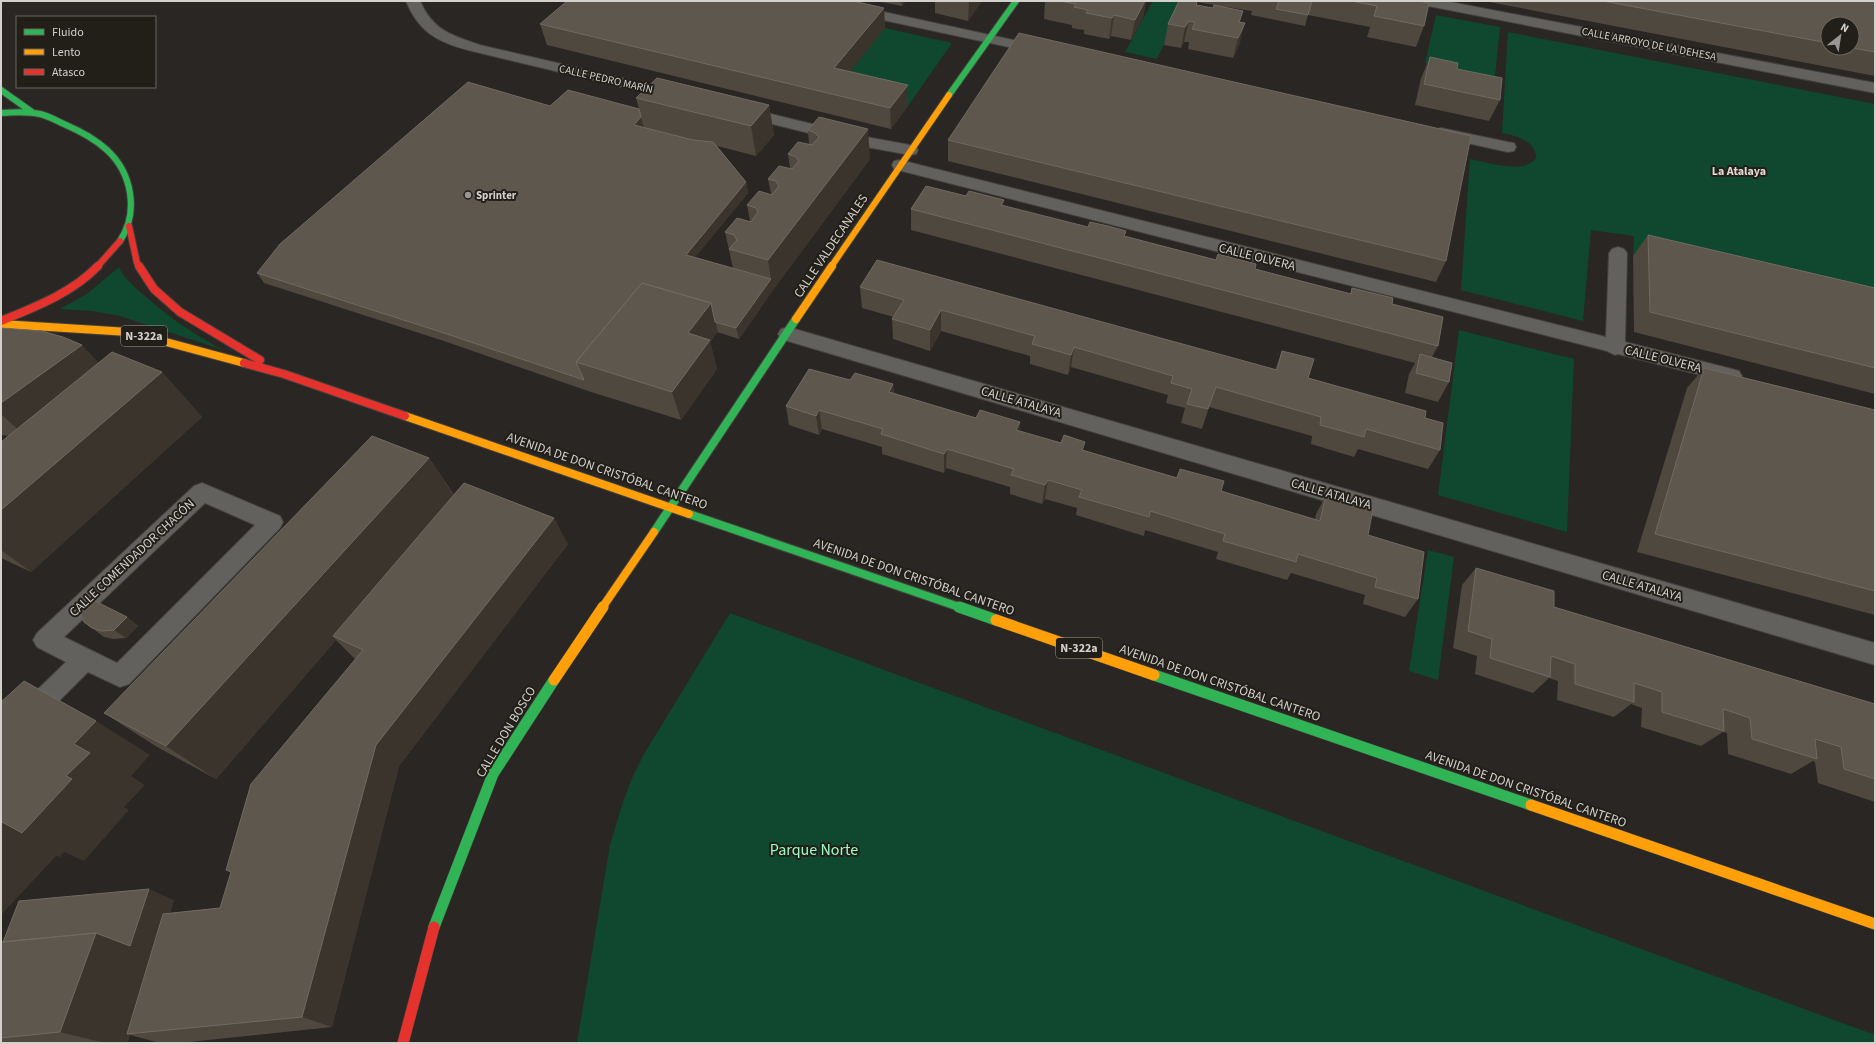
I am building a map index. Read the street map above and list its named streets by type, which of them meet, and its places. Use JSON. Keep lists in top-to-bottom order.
{
  "streets": {
    "main road": [
      "CALLE VALDECANALES",
      "N-322a",
      "AVENIDA DE DON CRISTÓBAL CANTERO",
      "CALLE DON BOSCO"
    ],
    "street": [
      "CALLE ARROYO DE LA DEHESA",
      "CALLE PEDRO MARÍN",
      "CALLE OLVERA",
      "CALLE ATALAYA",
      "CALLE COMENDADOR CHACÓN"
    ]
  },
  "crossings": [
    ["CALLE VALDECANALES", "CALLE OLVERA"],
    ["CALLE VALDECANALES", "CALLE ATALAYA"],
    ["CALLE VALDECANALES", "AVENIDA DE DON CRISTÓBAL CANTERO"],
    ["CALLE VALDECANALES", "CALLE DON BOSCO"],
    ["N-322a", "AVENIDA DE DON CRISTÓBAL CANTERO"],
    ["AVENIDA DE DON CRISTÓBAL CANTERO", "CALLE DON BOSCO"]
  ],
  "districts": ["La Atalaya"],
  "parks": ["Parque Norte"],
  "places": ["Sprinter"],
  "legend": ["Fluido", "Lento", "Atasco"],
  "north": "top right"
}
